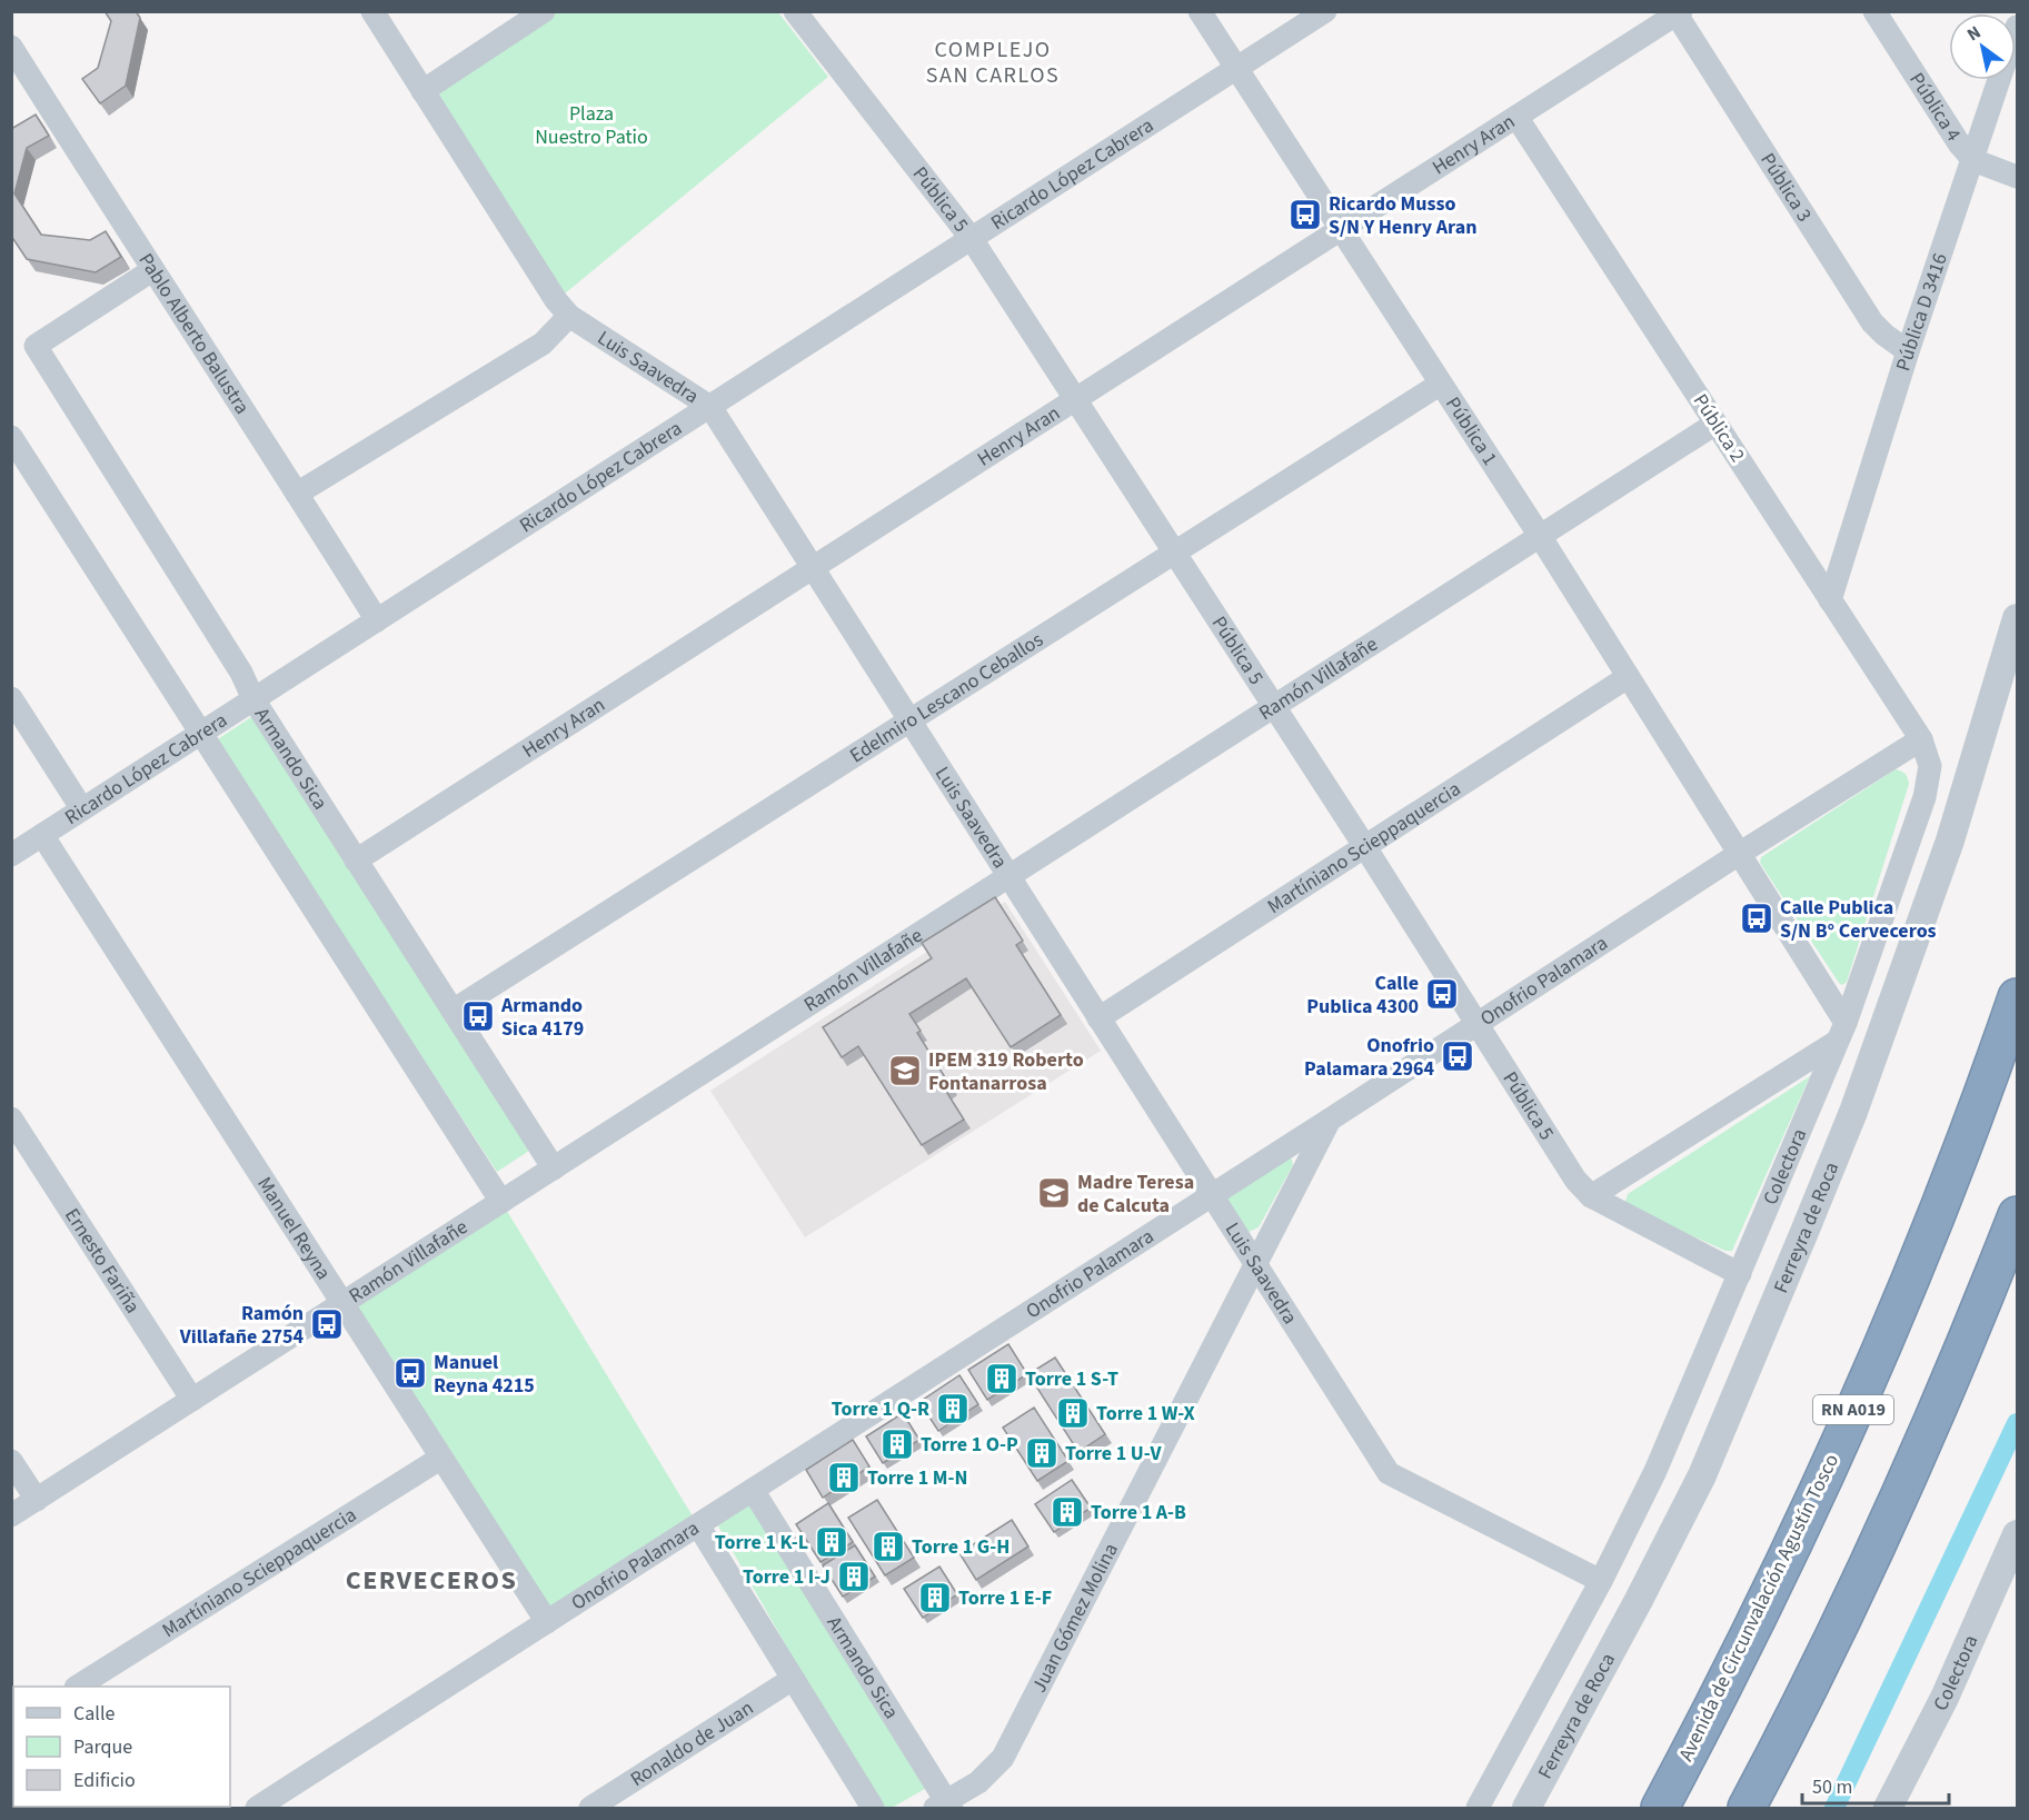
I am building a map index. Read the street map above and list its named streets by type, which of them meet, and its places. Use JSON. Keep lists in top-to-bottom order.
{
  "streets": {
    "highway": ["RN A019", "Avenida de Circunvalación Agustín Tosco"],
    "street": [
      "Pública 4",
      "Henry Aran",
      "Ricardo López Cabrera",
      "Pública 3",
      "Pública 5",
      "Pública D 3416",
      "Pablo Alberto Balustra",
      "Luis Saavedra",
      "Pública 2",
      "Pública 1",
      "Ramón Villafañe",
      "Edelmiro Lescano Ceballos",
      "Armando Sica",
      "Martíniano Scieppaquercia",
      "Onofrio Palamara",
      "Colectora",
      "Ferreyra de Roca",
      "Manuel Reyna",
      "Ernesto Fariña",
      "Juan Gómez Molina",
      "Ronaldo de Juan"
    ]
  },
  "crossings": [
    ["Pública 4", "Pública D 3416"],
    ["Henry Aran", "Pública 3"],
    ["Henry Aran", "Pública 5"],
    ["Henry Aran", "Luis Saavedra"],
    ["Henry Aran", "Pública 2"],
    ["Henry Aran", "Pública 1"],
    ["Henry Aran", "Armando Sica"],
    ["Ricardo López Cabrera", "Pública 5"],
    ["Ricardo López Cabrera", "Pablo Alberto Balustra"],
    ["Ricardo López Cabrera", "Luis Saavedra"],
    ["Ricardo López Cabrera", "Pública 1"],
    ["Ricardo López Cabrera", "Armando Sica"],
    ["Ricardo López Cabrera", "Manuel Reyna"],
    ["Pública 3", "Pública D 3416"],
    ["Pública 5", "Ramón Villafañe"],
    ["Pública 5", "Edelmiro Lescano Ceballos"],
    ["Pública 5", "Martíniano Scieppaquercia"],
    ["Pública 5", "Onofrio Palamara"],
    ["Pública 5", "Colectora"],
    ["Pública D 3416", "Pública 2"],
    ["Pablo Alberto Balustra", "Armando Sica"],
    ["Luis Saavedra", "Ramón Villafañe"],
    ["Luis Saavedra", "Edelmiro Lescano Ceballos"],
    ["Luis Saavedra", "Martíniano Scieppaquercia"],
    ["Luis Saavedra", "Onofrio Palamara"],
    ["Luis Saavedra", "Colectora"],
    ["Luis Saavedra", "Juan Gómez Molina"],
    ["Pública 2", "Ramón Villafañe"],
    ["Pública 2", "Onofrio Palamara"],
    ["Pública 2", "Colectora"],
    ["Pública 1", "Ramón Villafañe"],
    ["Pública 1", "Edelmiro Lescano Ceballos"],
    ["Pública 1", "Martíniano Scieppaquercia"],
    ["Pública 1", "Onofrio Palamara"],
    ["Pública 1", "Colectora"],
    ["Ramón Villafañe", "Armando Sica"],
    ["Ramón Villafañe", "Manuel Reyna"],
    ["Ramón Villafañe", "Ernesto Fariña"],
    ["Edelmiro Lescano Ceballos", "Armando Sica"],
    ["Armando Sica", "Onofrio Palamara"],
    ["Armando Sica", "Juan Gómez Molina"],
    ["Martíniano Scieppaquercia", "Manuel Reyna"],
    ["Onofrio Palamara", "Colectora"],
    ["Onofrio Palamara", "Manuel Reyna"],
    ["Onofrio Palamara", "Juan Gómez Molina"]
  ],
  "districts": ["COMPLEJO SAN CARLOS", "CERVECEROS"],
  "parks": ["Plaza Nuestro Patio"],
  "places": {
    "bus stop": [
      "Ricardo Musso S/N Y Henry Aran",
      "Calle Publica S/N B° Cerveceros",
      "Calle Publica 4300",
      "Armando Sica 4179",
      "Onofrio Palamara 2964",
      "Ramón Villafañe 2754",
      "Manuel Reyna 4215"
    ],
    "school or university": ["IPEM 319 Roberto Fontanarrosa", "Madre Teresa de Calcuta"],
    "building": [
      "Torre 1 S-T",
      "Torre 1 Q-R",
      "Torre 1 W-X",
      "Torre 1 O-P",
      "Torre 1 U-V",
      "Torre 1 M-N",
      "Torre 1 A-B",
      "Torre 1 K-L",
      "Torre 1 G-H",
      "Torre 1 I-J",
      "Torre 1 E-F"
    ]
  },
  "legend": ["Calle", "Parque", "Edificio"],
  "scale_bar": "50 m",
  "north": "top left"
}
